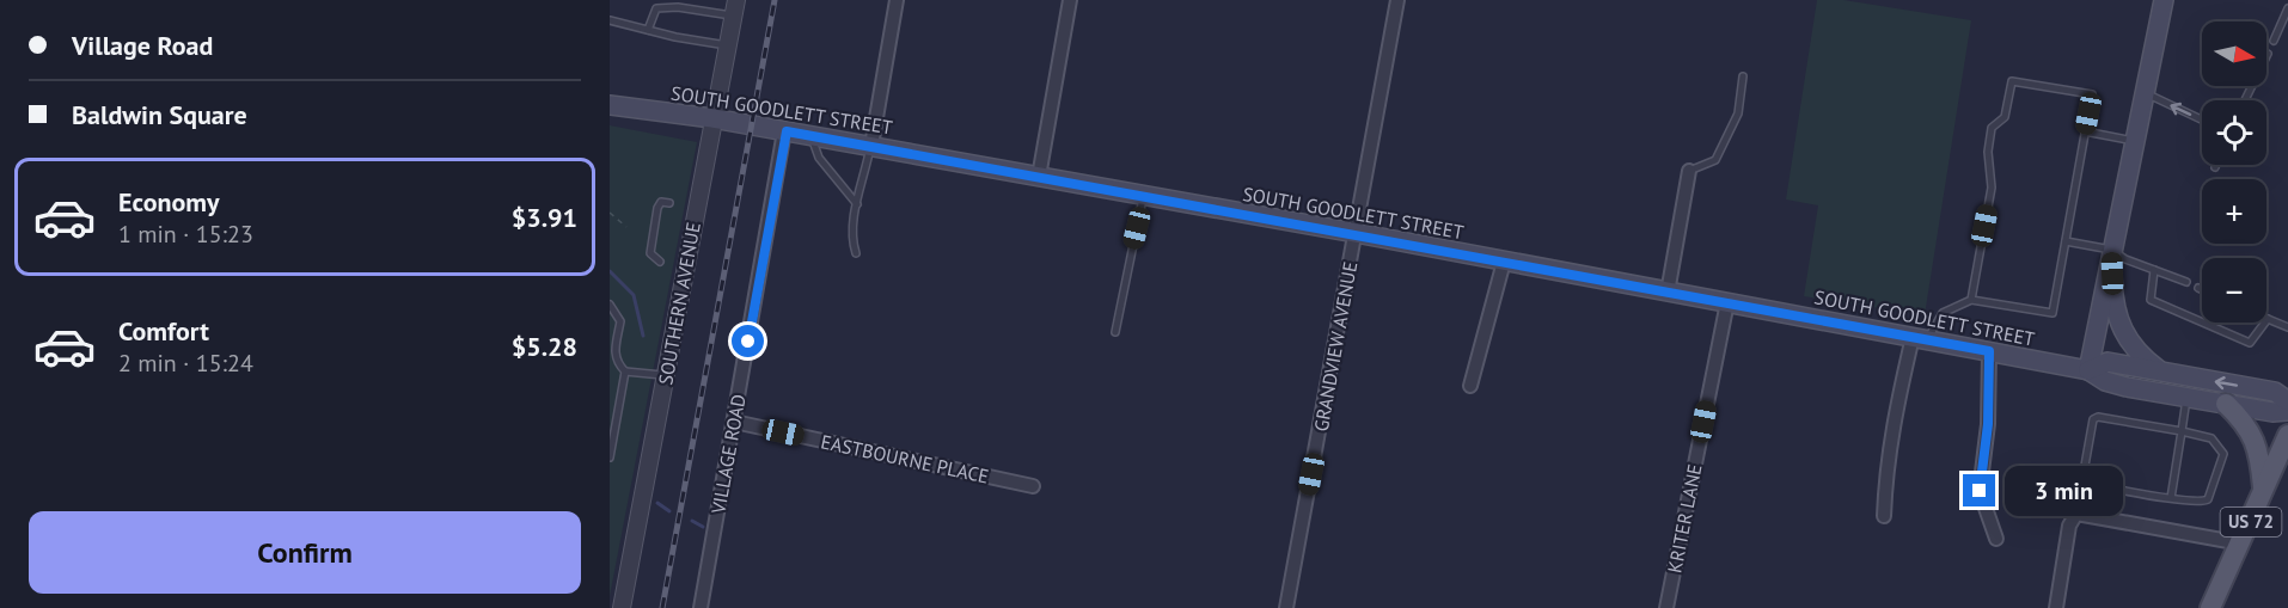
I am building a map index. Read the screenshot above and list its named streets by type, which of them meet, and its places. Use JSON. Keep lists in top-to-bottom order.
{
  "streets": {
    "main road": ["SOUTH GOODLETT STREET", "US 72"],
    "street": [
      "SOUTHERN AVENUE",
      "GRANDVIEW AVENUE",
      "VILLAGE ROAD",
      "EASTBOURNE PLACE",
      "KRITER LANE"
    ]
  },
  "crossings": [
    ["SOUTH GOODLETT STREET", "SOUTHERN AVENUE"],
    ["SOUTH GOODLETT STREET", "GRANDVIEW AVENUE"],
    ["SOUTH GOODLETT STREET", "VILLAGE ROAD"],
    ["SOUTH GOODLETT STREET", "KRITER LANE"],
    ["VILLAGE ROAD", "EASTBOURNE PLACE"]
  ],
  "north": "right",
  "page": {
    "banner": ["Village Road", "Baldwin Square"],
    "map_buttons": ["+", "−"],
    "list": [
      {
        "name": "Economy",
        "note": "1 min · 15:23",
        "value": "$3.91"
      },
      {
        "name": "Comfort",
        "note": "2 min · 15:24",
        "value": "$5.28"
      }
    ],
    "bubble": "3 min",
    "buttons": "Confirm"
  }
}
